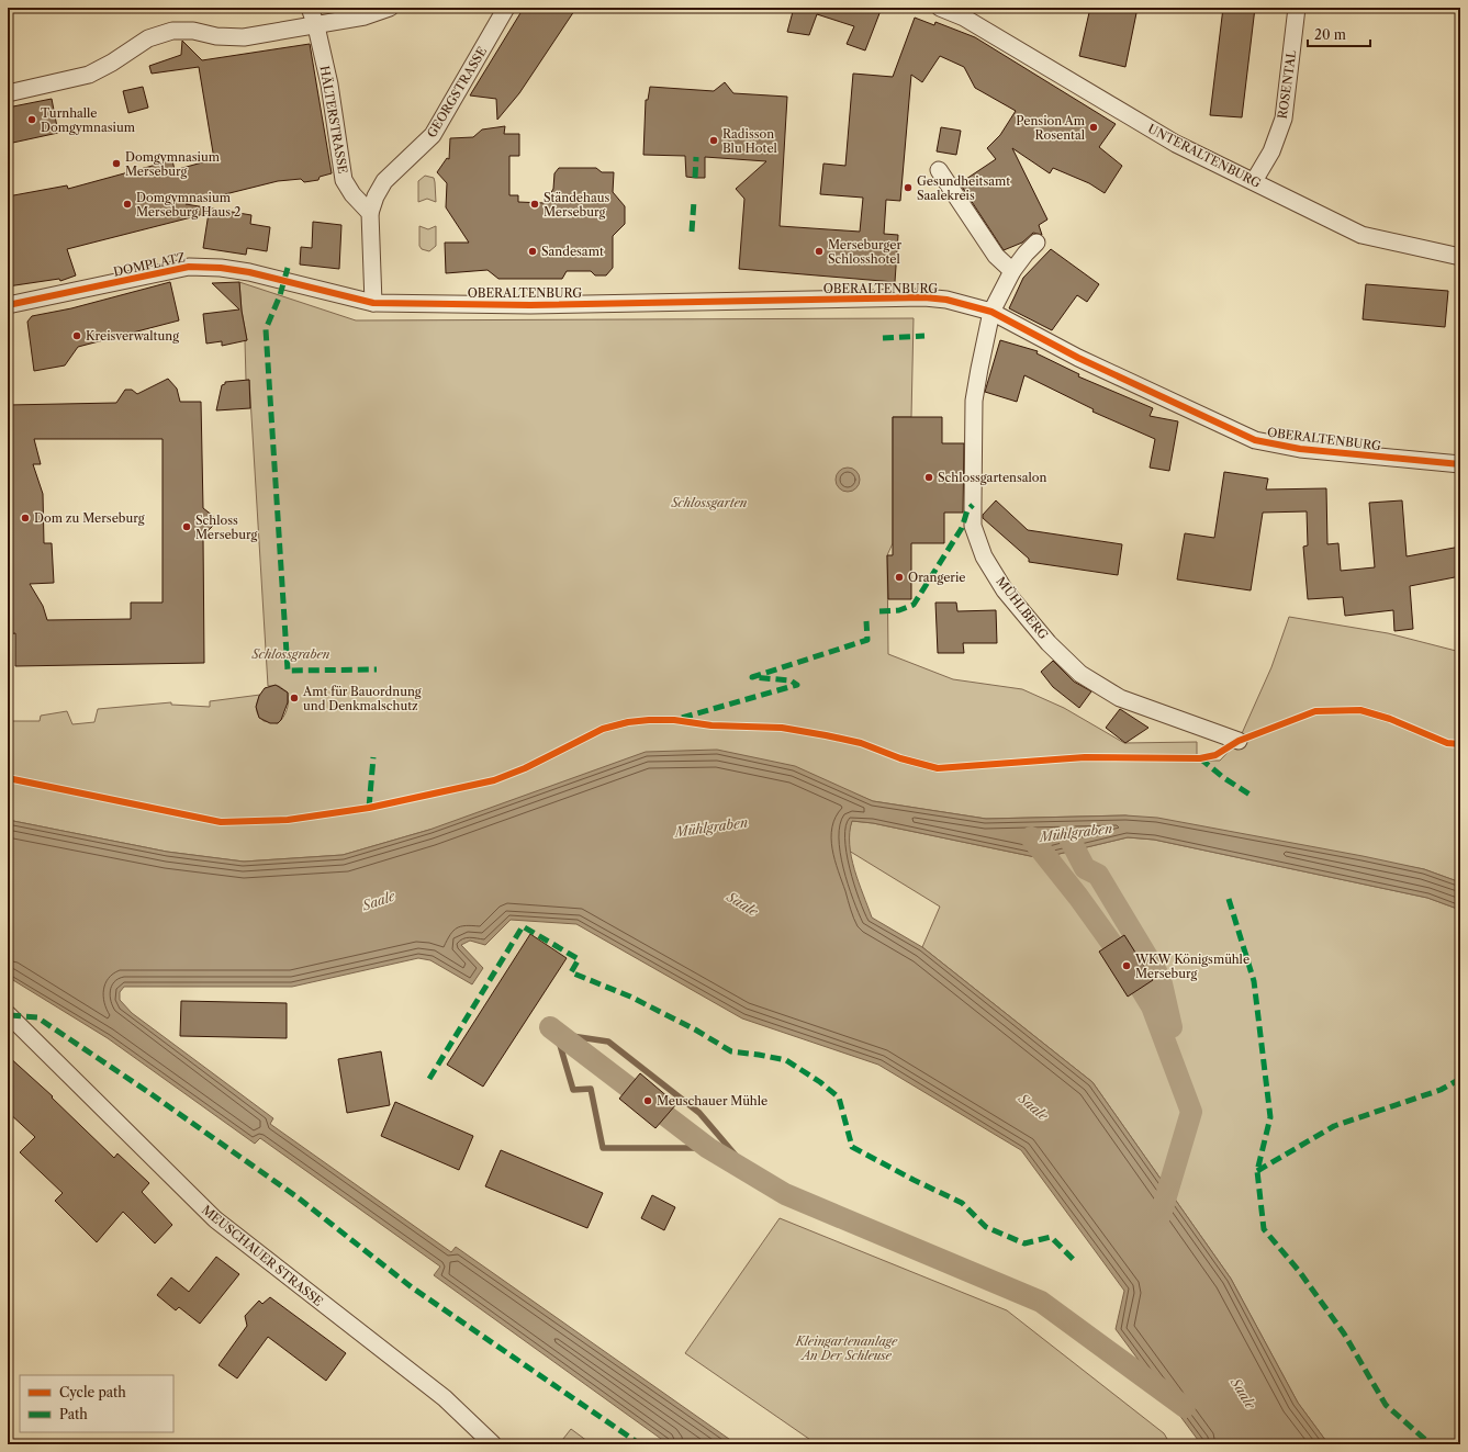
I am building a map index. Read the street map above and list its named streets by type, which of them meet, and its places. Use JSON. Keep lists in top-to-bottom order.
{
  "streets": {
    "street": [
      "ROSENTAL",
      "GEORGSTRASSE",
      "HÄLTERSTRASSE",
      "UNTERALTENBURG",
      "DOMPLATZ",
      "OBERALTENBURG",
      "MÜHLBERG",
      "MEUSCHAUER STRASSE"
    ]
  },
  "crossings": [
    ["ROSENTAL", "UNTERALTENBURG"],
    ["GEORGSTRASSE", "HÄLTERSTRASSE"],
    ["DOMPLATZ", "OBERALTENBURG"],
    ["OBERALTENBURG", "MÜHLBERG"]
  ],
  "water": ["Mühlgraben", "Saale"],
  "parks": ["Schlossgarten", "Schlossgraben", "Kleingartenanlage An Der Schleuse"],
  "places": [
    "Turnhalle Domgymnasium",
    "Pension Am Rosental",
    "Radisson Blu Hotel",
    "Domgymnasium Merseburg",
    "Gesundheitsamt Saalekreis",
    "Domgymnasium Merseburg Haus 2",
    "Ständehaus Merseburg",
    "Sandesamt",
    "Merseburger Schlosshotel",
    "Kreisverwaltung",
    "Schlossgartensalon",
    "Dom zu Merseburg",
    "Schloss Merseburg",
    "Orangerie",
    "Amt für Bauordnung und Denkmalschutz",
    "WKW Königsmühle Merseburg",
    "Meuschauer Mühle"
  ],
  "legend": ["Cycle path", "Path"],
  "scale_bar": "20 m"
}
